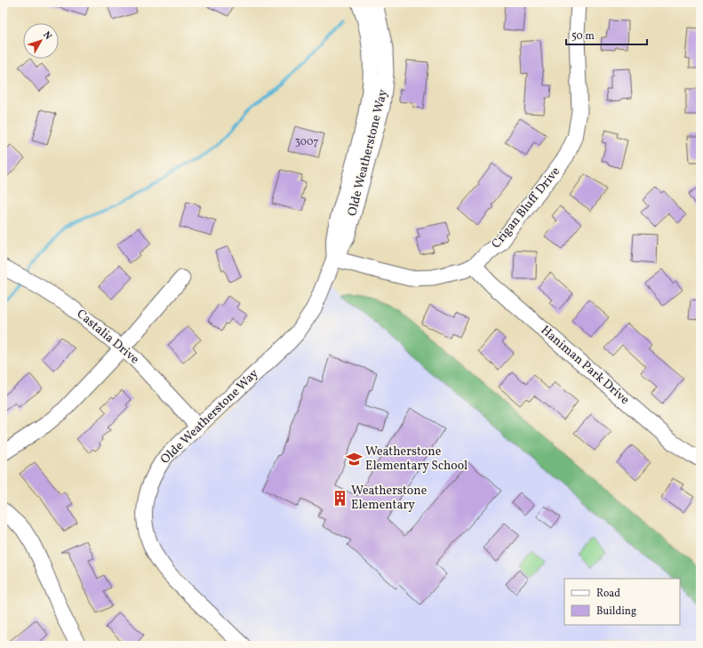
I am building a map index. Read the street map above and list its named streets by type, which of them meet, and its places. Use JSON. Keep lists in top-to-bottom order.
{
  "streets": {
    "street": [
      "Olde Weatherstone Way",
      "Crigan Bluff Drive",
      "Castalia Drive",
      "Haniman Park Drive"
    ]
  },
  "crossings": [
    ["Olde Weatherstone Way", "Crigan Bluff Drive"],
    ["Olde Weatherstone Way", "Castalia Drive"],
    ["Crigan Bluff Drive", "Haniman Park Drive"]
  ],
  "places": {
    "school or university": ["Weatherstone Elementary School"],
    "building": ["Weatherstone Elementary"]
  },
  "house_numbers": ["3007"],
  "legend": ["Road", "Building"],
  "scale_bar": "50 m",
  "north": "top right"
}
